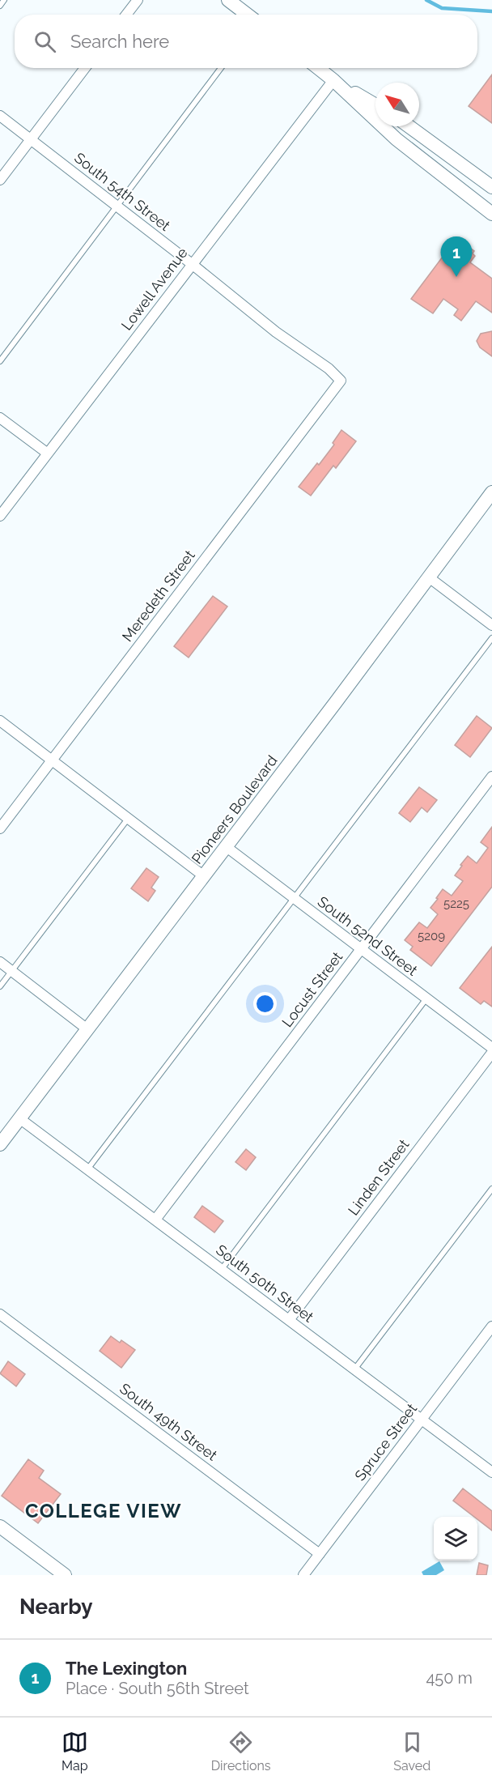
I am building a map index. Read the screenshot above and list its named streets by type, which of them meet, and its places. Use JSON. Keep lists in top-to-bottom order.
{
  "streets": {
    "main road": ["Pioneers Boulevard"],
    "street": [
      "South 54th Street",
      "Lowell Avenue",
      "Meredeth Street",
      "South 52nd Street",
      "Locust Street",
      "Linden Street",
      "South 50th Street",
      "South 49th Street",
      "Spruce Street"
    ]
  },
  "crossings": [
    ["South 54th Street", "Lowell Avenue"],
    ["South 54th Street", "Meredeth Street"],
    ["Pioneers Boulevard", "South 52nd Street"],
    ["Pioneers Boulevard", "South 50th Street"],
    ["South 52nd Street", "Locust Street"],
    ["Locust Street", "South 50th Street"],
    ["Linden Street", "South 50th Street"],
    ["South 50th Street", "Spruce Street"],
    ["South 49th Street", "Spruce Street"]
  ],
  "districts": ["COLLEGE VIEW"],
  "house_numbers": ["5225", "5209"],
  "north": "top left",
  "page": {
    "search": "Search here",
    "pins": "1",
    "heading": "Nearby",
    "list": [
      {
        "mark": "1",
        "name": "The Lexington",
        "note": "Place · South 56th Street",
        "value": "450 m"
      }
    ],
    "nav": ["Map", "Directions", "Saved"]
  }
}
